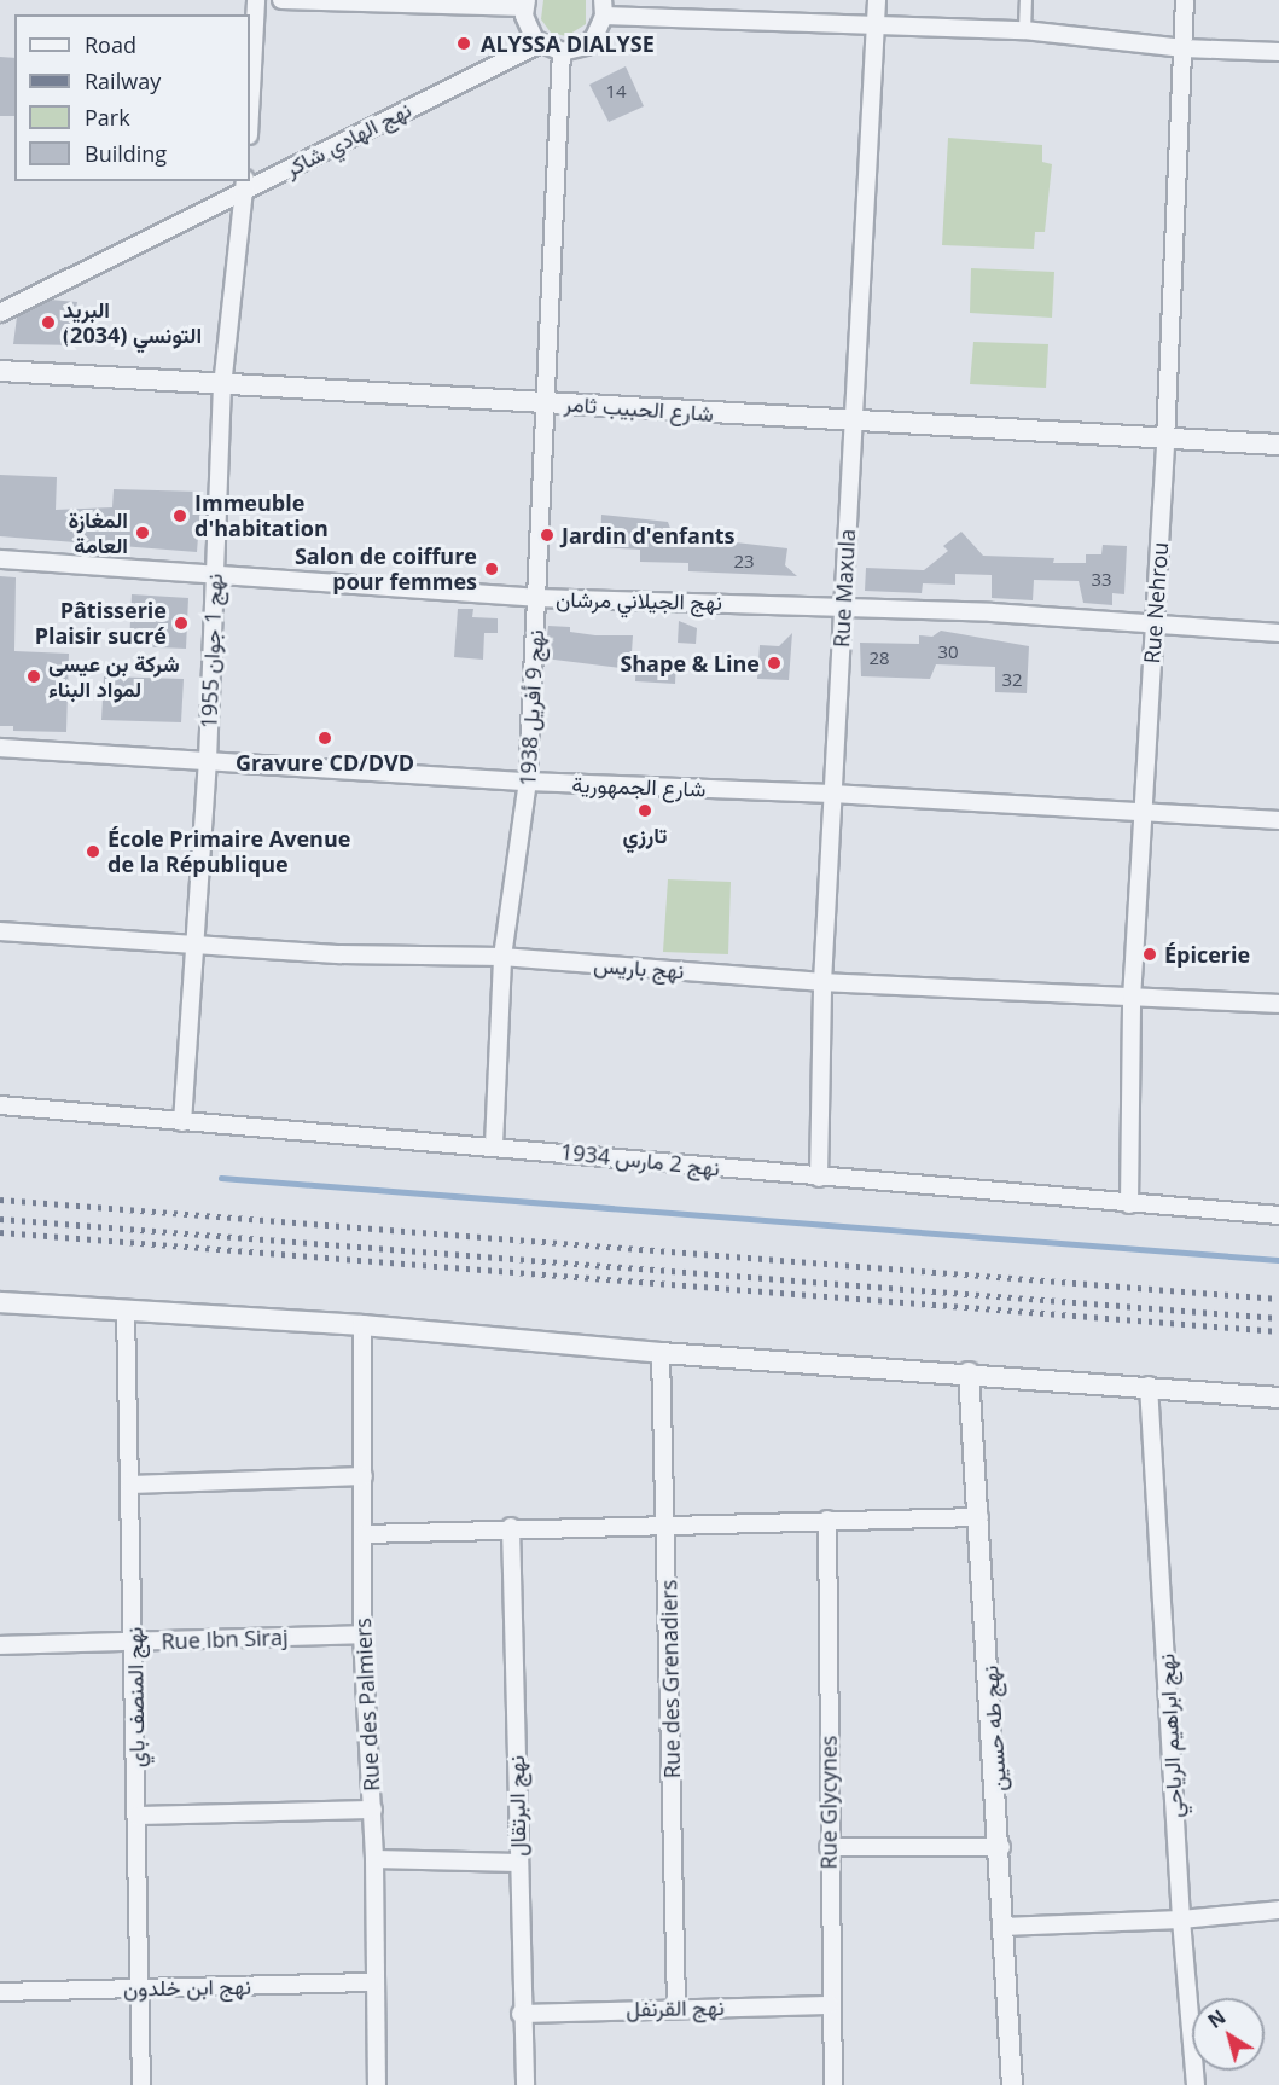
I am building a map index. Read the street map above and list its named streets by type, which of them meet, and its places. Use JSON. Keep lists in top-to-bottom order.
{
  "streets": {
    "street": [
      "نهج الهادي شاكر",
      "شارع الحبيب ثامر",
      "Rue Maxula",
      "نهج الجيلاني مرشان",
      "Rue Nehrou",
      "نهج 1 جوان 1955",
      "نهج 9 أفريل 1938",
      "شارع الجمهورية",
      "نهج باريس",
      "نهج 2 مارس 1934",
      "Rue Ibn Siraj",
      "Rue des Grenadiers",
      "نهج المنصف باي",
      "Rue des Palmiers",
      "نهج طه حسين",
      "نهج ابراهيم الرياحي",
      "Rue Glycynes",
      "نهج البرتقال",
      "نهج ابن خلدون",
      "نهج القرنفل"
    ]
  },
  "crossings": [
    ["نهج الهادي شاكر", "نهج 1 جوان 1955"],
    ["شارع الحبيب ثامر", "Rue Maxula"],
    ["شارع الحبيب ثامر", "Rue Nehrou"],
    ["شارع الحبيب ثامر", "نهج 1 جوان 1955"],
    ["شارع الحبيب ثامر", "نهج 9 أفريل 1938"],
    ["Rue Maxula", "نهج الجيلاني مرشان"],
    ["Rue Maxula", "شارع الجمهورية"],
    ["Rue Maxula", "نهج باريس"],
    ["Rue Maxula", "نهج 2 مارس 1934"],
    ["نهج الجيلاني مرشان", "Rue Nehrou"],
    ["نهج الجيلاني مرشان", "نهج 1 جوان 1955"],
    ["نهج الجيلاني مرشان", "نهج 9 أفريل 1938"],
    ["Rue Nehrou", "شارع الجمهورية"],
    ["Rue Nehrou", "نهج باريس"],
    ["Rue Nehrou", "نهج 2 مارس 1934"],
    ["نهج 1 جوان 1955", "شارع الجمهورية"],
    ["نهج 1 جوان 1955", "نهج باريس"],
    ["نهج 1 جوان 1955", "نهج 2 مارس 1934"],
    ["نهج 9 أفريل 1938", "شارع الجمهورية"],
    ["نهج 9 أفريل 1938", "نهج باريس"],
    ["نهج 9 أفريل 1938", "نهج 2 مارس 1934"],
    ["Rue Ibn Siraj", "نهج المنصف باي"],
    ["Rue Ibn Siraj", "Rue des Palmiers"],
    ["Rue des Grenadiers", "نهج القرنفل"],
    ["نهج المنصف باي", "نهج ابن خلدون"],
    ["Rue des Palmiers", "نهج ابن خلدون"],
    ["Rue Glycynes", "نهج القرنفل"],
    ["نهج البرتقال", "نهج القرنفل"]
  ],
  "places": [
    "ALYSSA DIALYSE",
    "البريد التونسي (2034)",
    "Immeuble d'habitation",
    "المغازة العامة",
    "Jardin d'enfants",
    "Salon de coiffure pour femmes",
    "Pâtisserie Plaisir sucré",
    "Shape & Line",
    "شركة بن عيسى لمواد البناء",
    "Gravure CD/DVD",
    "تارزي",
    "École Primaire Avenue de la République",
    "Épicerie"
  ],
  "house_numbers": [
    "14",
    "23",
    "33",
    "30",
    "28",
    "32"
  ],
  "legend": [
    "Road",
    "Railway",
    "Park",
    "Building"
  ],
  "north": "top left"
}
